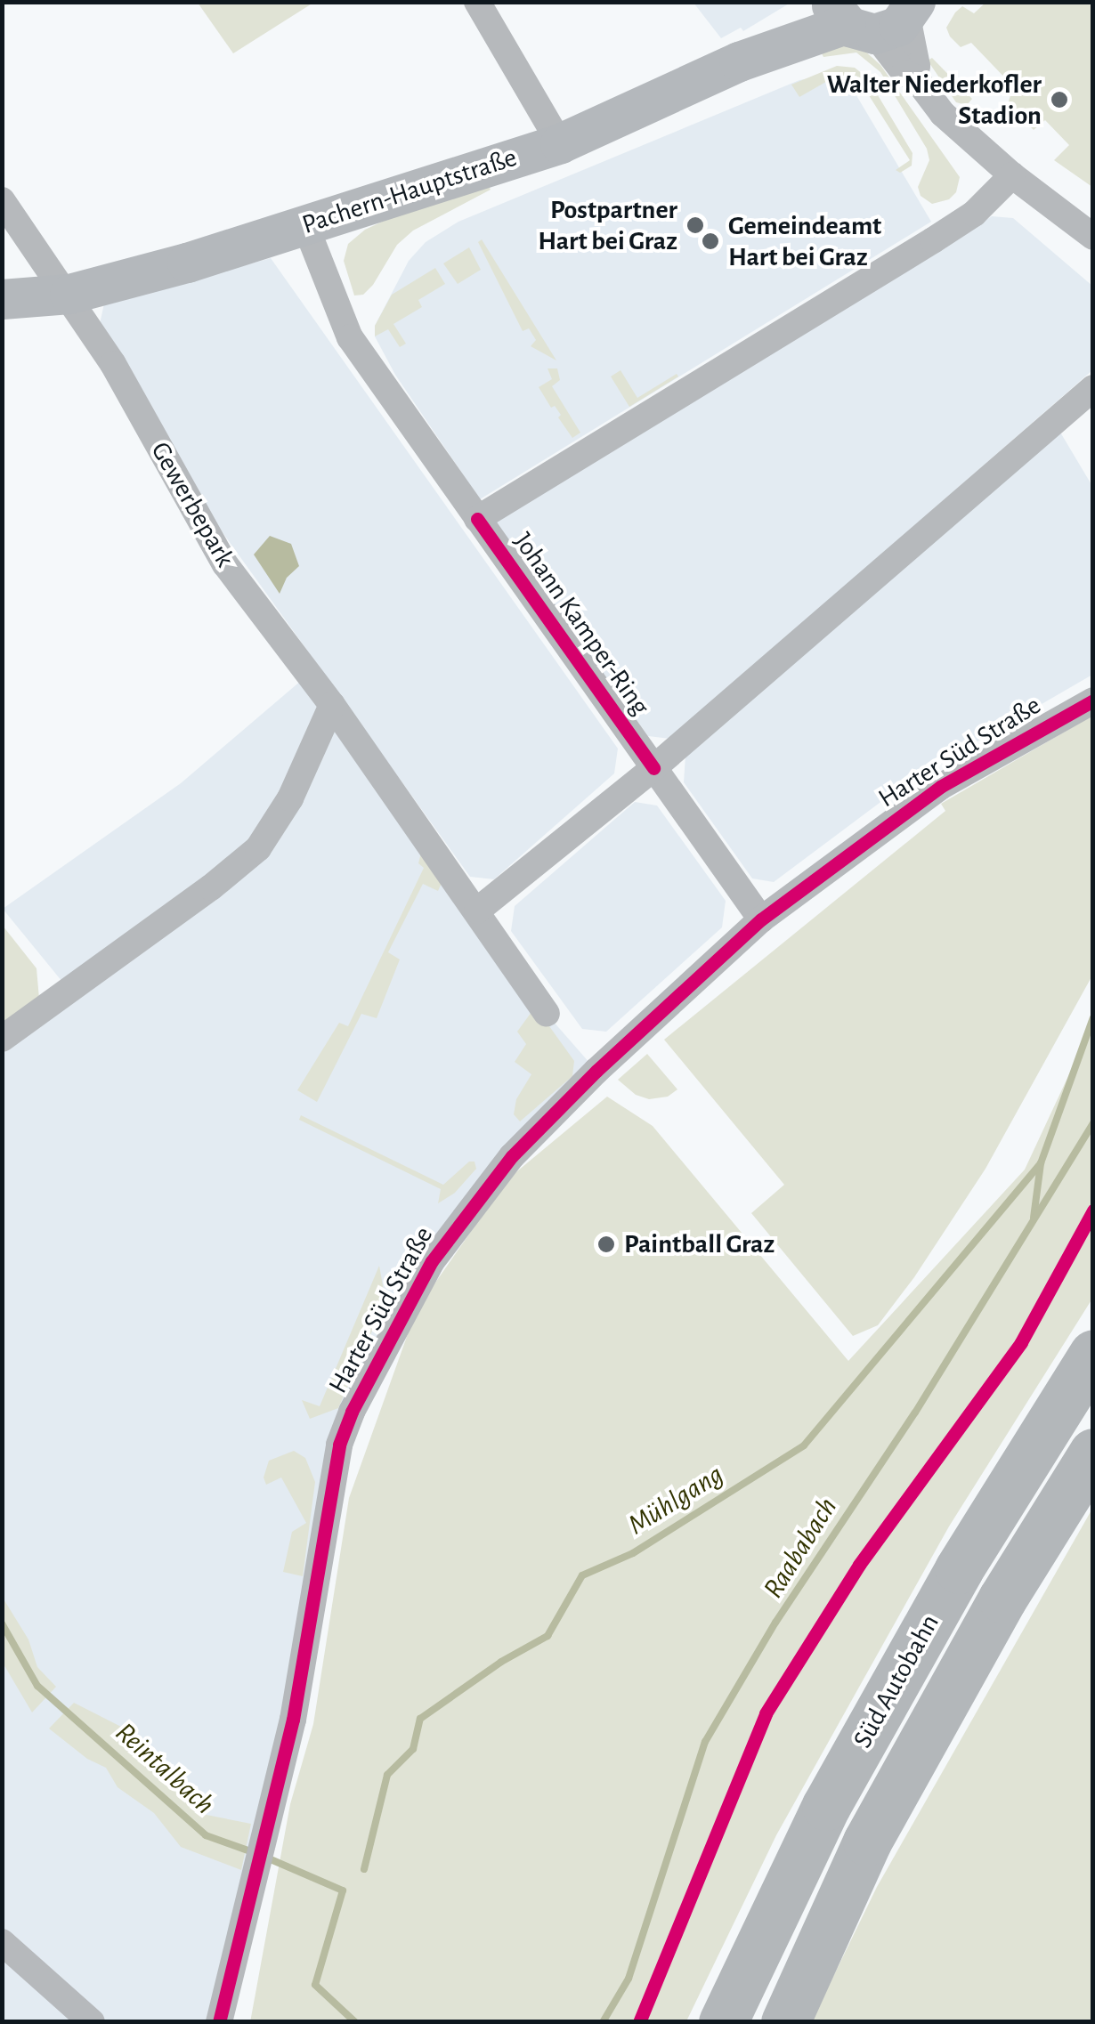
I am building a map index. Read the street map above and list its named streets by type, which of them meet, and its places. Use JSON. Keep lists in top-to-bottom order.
{
  "streets": {
    "highway": ["Süd Autobahn"],
    "main road": ["Pachern-Hauptstraße"],
    "street": ["Gewerbepark", "Johann Kamper-Ring", "Harter Süd Straße"]
  },
  "crossings": [
    ["Pachern-Hauptstraße", "Gewerbepark"],
    ["Pachern-Hauptstraße", "Johann Kamper-Ring"]
  ],
  "water": ["Mühlgang", "Raababach", "Reintalbach"],
  "places": [
    "Walter Niederkofler Stadion",
    "Postpartner Hart bei Graz",
    "Gemeindeamt Hart bei Graz",
    "Paintball Graz"
  ]
}
